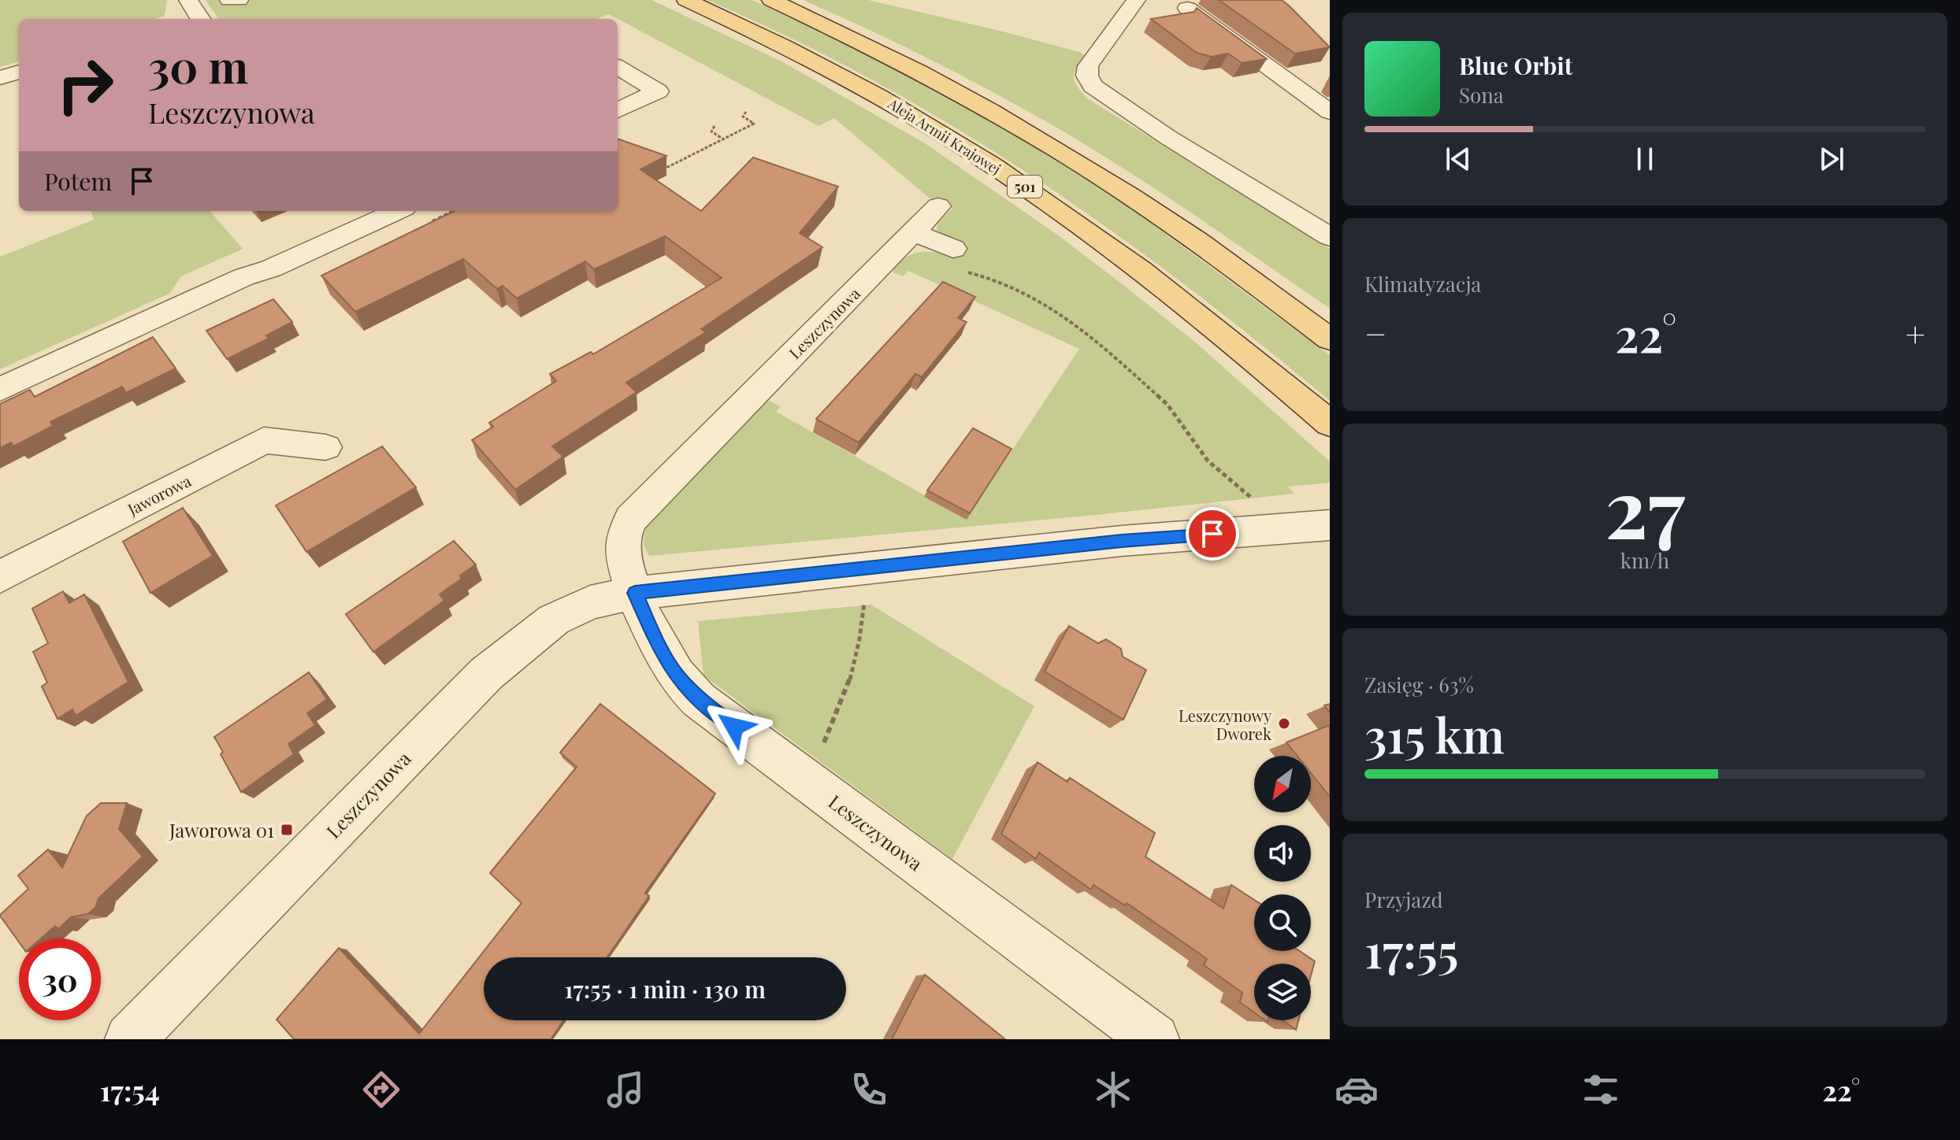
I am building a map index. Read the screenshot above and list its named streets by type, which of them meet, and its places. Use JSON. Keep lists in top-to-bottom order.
{
  "streets": {
    "main road": ["Aleja Armii Krajowej", "501"],
    "street": ["Leszczynowa", "Jaworowa"]
  },
  "places": {
    "other": ["Leszczynowy Dworek"],
    "transit": ["Jaworowa 01"]
  },
  "north": "bottom left",
  "page": {
    "turn": ["30 m", "Leszczynowa"],
    "song": ["Blue Orbit", "Sona"],
    "then": "Potem",
    "tile": [
      "Klimatyzacja",
      ["27", "km/h"],
      ["Zasięg · 63%", "315 km"],
      ["Przyjazd", "17:55"]
    ],
    "heat": ["−", "22°", "+"],
    "limit": "30",
    "trip": "17:55 · 1 min · 130 m",
    "tabs": ["17:54", "22°"]
  }
}
